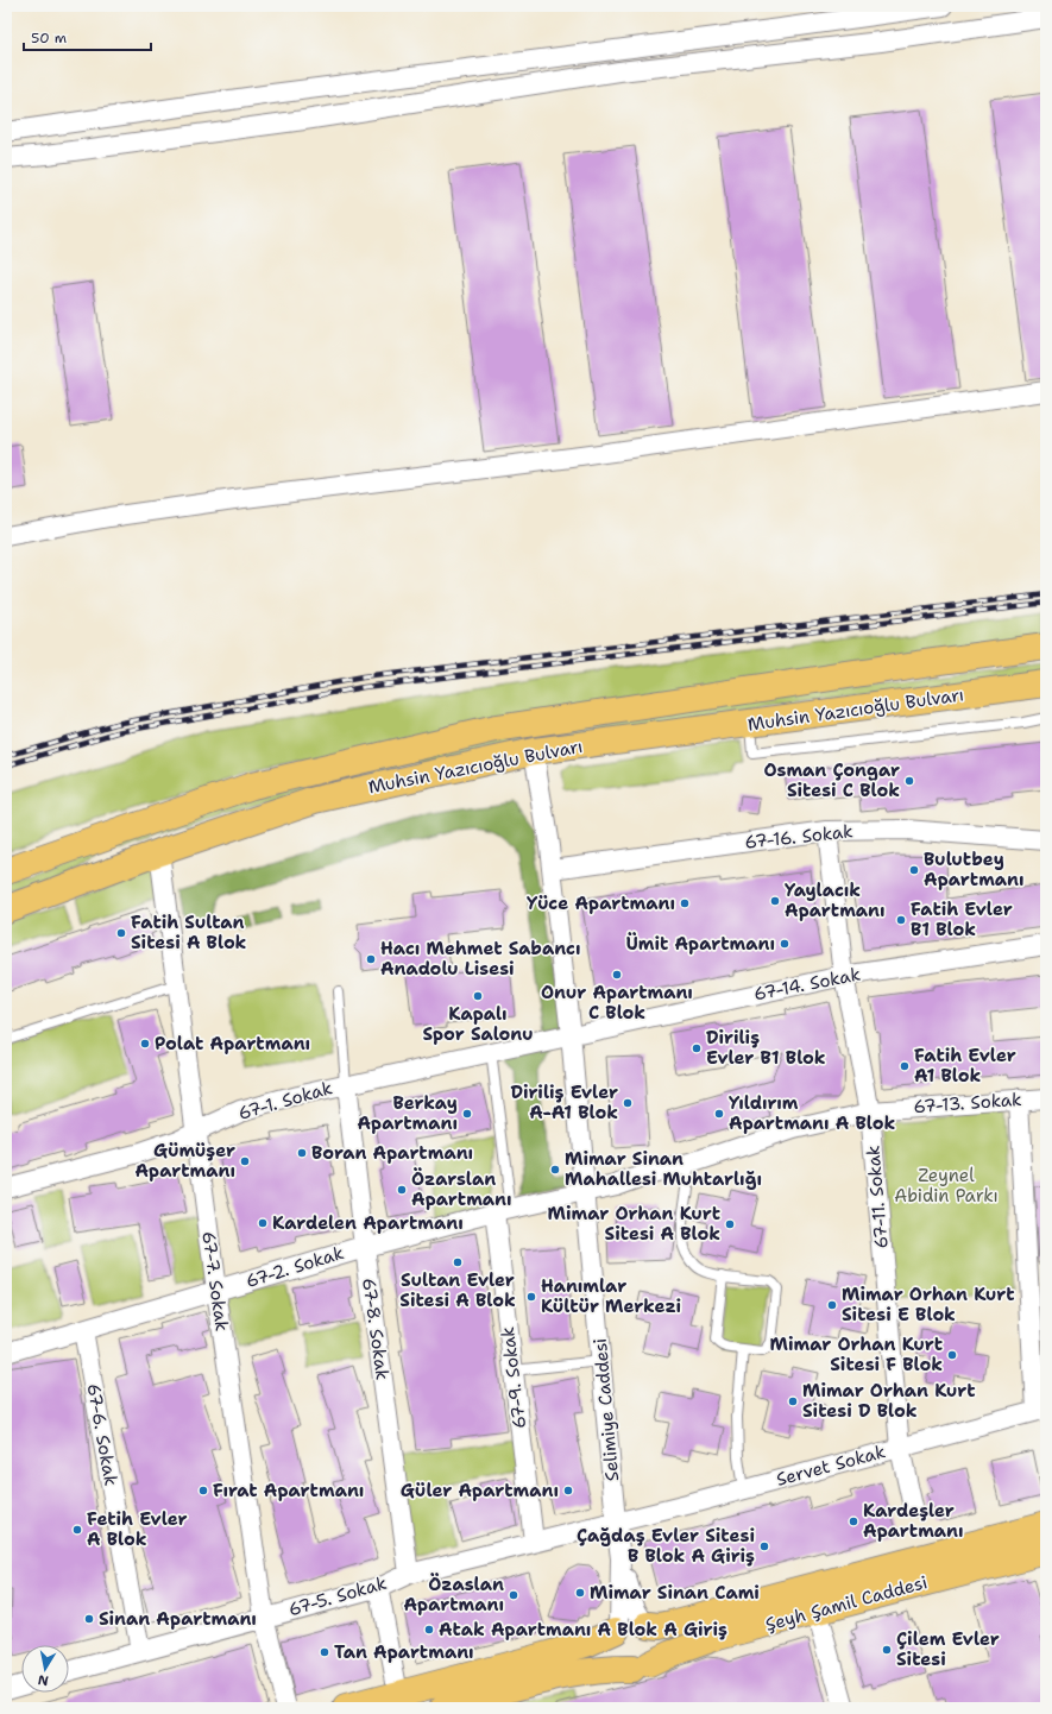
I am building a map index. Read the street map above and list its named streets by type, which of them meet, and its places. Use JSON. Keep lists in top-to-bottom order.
{
  "streets": {
    "main road": ["Muhsin Yazıcıoğlu Bulvarı", "Şeyh Şamil Caddesi"],
    "street": [
      "67-16. Sokak",
      "67-14. Sokak",
      "67-1. Sokak",
      "67-13. Sokak",
      "67-11. Sokak",
      "67-2. Sokak",
      "67-7. Sokak",
      "67-8. Sokak",
      "67-9. Sokak",
      "Selimiye Caddesi",
      "67-6. Sokak",
      "Servet Sokak",
      "67-5. Sokak"
    ]
  },
  "crossings": [
    ["Muhsin Yazıcıoğlu Bulvarı", "67-7. Sokak"],
    ["Muhsin Yazıcıoğlu Bulvarı", "Selimiye Caddesi"],
    ["67-16. Sokak", "67-11. Sokak"],
    ["67-16. Sokak", "Selimiye Caddesi"],
    ["67-14. Sokak", "67-1. Sokak"],
    ["67-14. Sokak", "67-11. Sokak"],
    ["67-14. Sokak", "Selimiye Caddesi"],
    ["67-1. Sokak", "67-7. Sokak"],
    ["67-1. Sokak", "67-8. Sokak"],
    ["67-1. Sokak", "Selimiye Caddesi"],
    ["67-13. Sokak", "67-11. Sokak"],
    ["67-13. Sokak", "67-2. Sokak"],
    ["67-13. Sokak", "Selimiye Caddesi"],
    ["67-11. Sokak", "Servet Sokak"],
    ["67-2. Sokak", "67-7. Sokak"],
    ["67-2. Sokak", "67-8. Sokak"],
    ["67-2. Sokak", "67-9. Sokak"],
    ["67-2. Sokak", "Selimiye Caddesi"],
    ["67-2. Sokak", "67-6. Sokak"],
    ["67-7. Sokak", "67-5. Sokak"],
    ["67-8. Sokak", "67-5. Sokak"],
    ["67-9. Sokak", "67-5. Sokak"],
    ["Selimiye Caddesi", "Servet Sokak"],
    ["Selimiye Caddesi", "67-5. Sokak"],
    ["Selimiye Caddesi", "Şeyh Şamil Caddesi"],
    ["67-6. Sokak", "67-5. Sokak"],
    ["Servet Sokak", "67-5. Sokak"]
  ],
  "parks": ["Zeynel Abidin Parkı"],
  "places": [
    "Osman Çongar Sitesi C Blok",
    "Bulutbey Apartmanı",
    "Yaylacık Apartmanı",
    "Yüce Apartmanı",
    "Fatih Evler B1 Blok",
    "Fatih Sultan Sitesi A Blok",
    "Ümit Apartmanı",
    "Hacı Mehmet Sabancı Anadolu Lisesi",
    "Onur Apartmanı C Blok",
    "Kapalı Spor Salonu",
    "Polat Apartmanı",
    "Diriliş Evler B1 Blok",
    "Fatih Evler A1 Blok",
    "Diriliş Evler A-A1 Blok",
    "Berkay Apartmanı",
    "Yıldırım Apartmanı A Blok",
    "Boran Apartmanı",
    "Gümüşer Apartmanı",
    "Mimar Sinan Mahallesi Muhtarlığı",
    "Özarslan Apartmanı",
    "Kardelen Apartmanı",
    "Mimar Orhan Kurt Sitesi A Blok",
    "Sultan Evler Sitesi A Blok",
    "Hanımlar Kültür Merkezi",
    "Mimar Orhan Kurt Sitesi E Blok",
    "Mimar Orhan Kurt Sitesi F Blok",
    "Mimar Orhan Kurt Sitesi D Blok",
    "Fırat Apartmanı",
    "Güler Apartmanı",
    "Kardeşler Apartmanı",
    "Fetih Evler A Blok",
    "Çağdaş Evler Sitesi B Blok A Giriş",
    "Mimar Sinan Cami",
    "Özaslan Apartmanı",
    "Sinan Apartmanı",
    "Atak Apartmanı A Blok A Giriş",
    "Çilem Evler Sitesi",
    "Tan Apartmanı"
  ],
  "scale_bar": "50 m",
  "north": "bottom"
}
